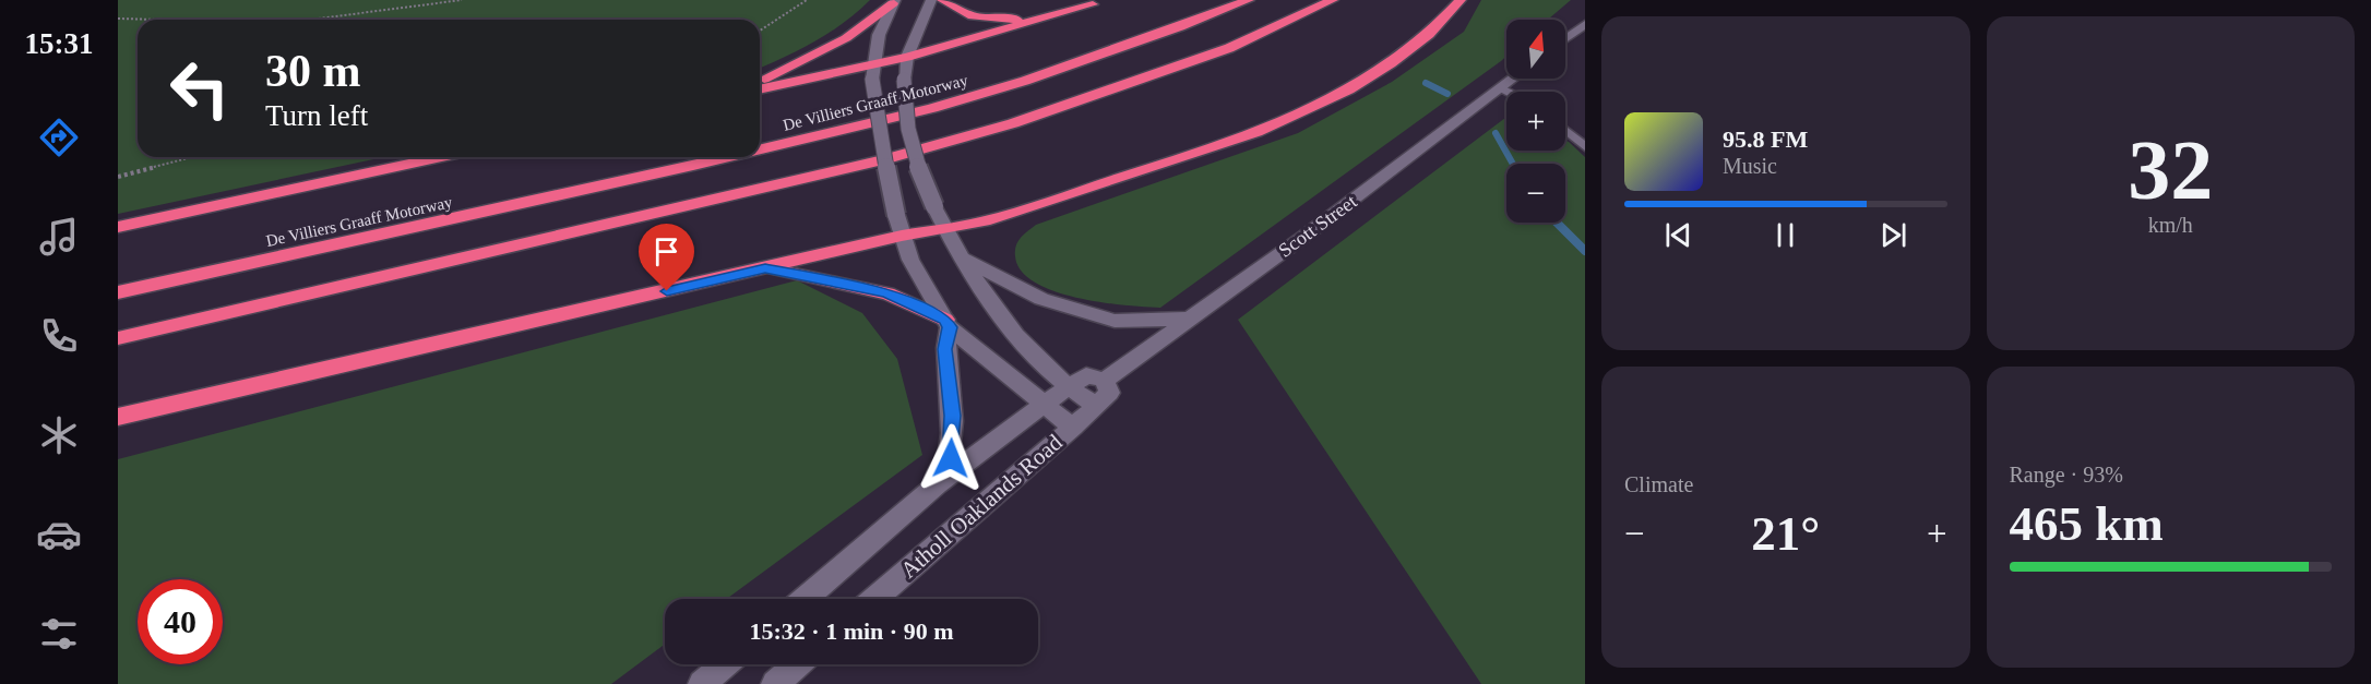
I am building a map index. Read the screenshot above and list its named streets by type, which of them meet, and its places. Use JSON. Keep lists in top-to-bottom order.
{
  "streets": {
    "highway": ["De Villiers Graaff Motorway"],
    "street": ["Scott Street", "Atholl Oaklands Road"]
  },
  "north": "top",
  "page": {
    "tabs": "15:31",
    "tile": [
      ["32", "km/h"],
      "Climate",
      ["Range · 93%", "465 km"]
    ],
    "map_buttons": ["+", "−"],
    "turn": ["30 m", "Turn left"],
    "song": ["95.8 FM", "Music"],
    "heat": ["−", "21°", "+"],
    "limit": "40",
    "trip": "15:32 · 1 min · 90 m"
  }
}
